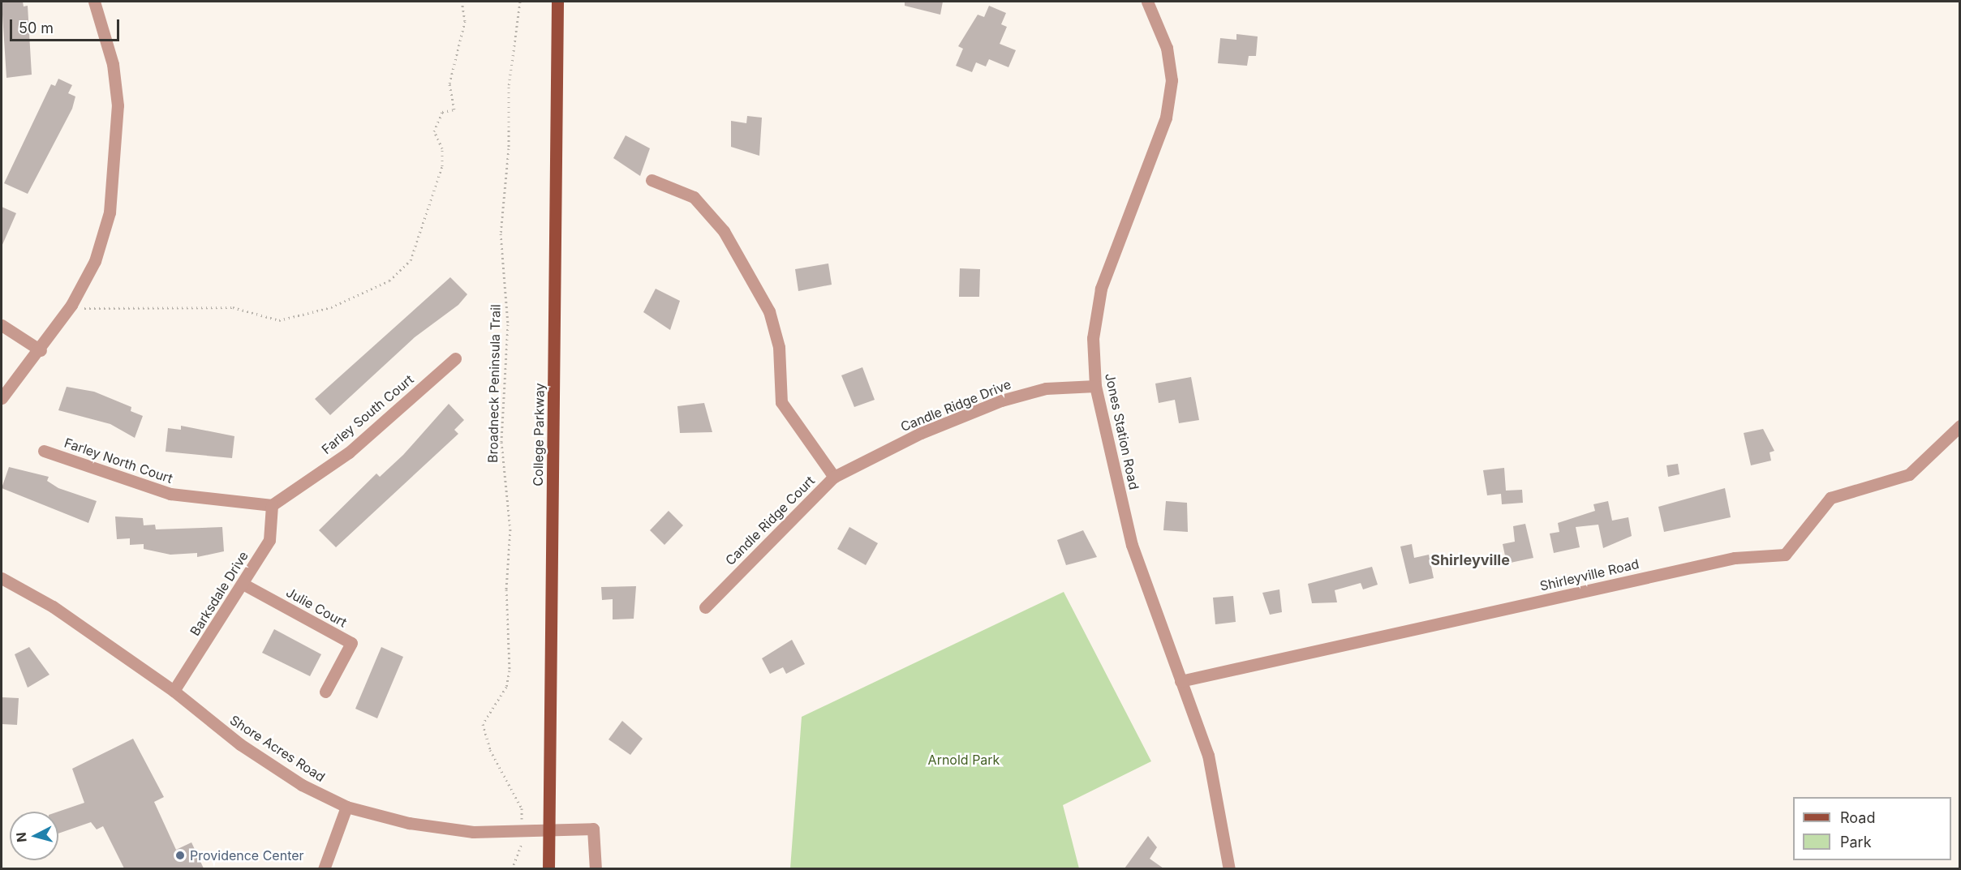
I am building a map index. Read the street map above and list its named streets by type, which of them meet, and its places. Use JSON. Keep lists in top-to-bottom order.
{
  "streets": {
    "main road": ["College Parkway"],
    "street": [
      "Candle Ridge Drive",
      "Farley South Court",
      "Jones Station Road",
      "Farley North Court",
      "Candle Ridge Court",
      "Shirleyville Road",
      "Barksdale Drive",
      "Julie Court",
      "Shore Acres Road"
    ],
    "path": ["Broadneck Peninsula Trail"]
  },
  "crossings": [
    ["Candle Ridge Drive", "Jones Station Road"],
    ["Candle Ridge Drive", "Candle Ridge Court"],
    ["Farley South Court", "Farley North Court"],
    ["Farley South Court", "Barksdale Drive"],
    ["Jones Station Road", "Shirleyville Road"],
    ["College Parkway", "Shore Acres Road"],
    ["Farley North Court", "Barksdale Drive"],
    ["Barksdale Drive", "Julie Court"],
    ["Barksdale Drive", "Shore Acres Road"]
  ],
  "districts": ["Shirleyville"],
  "parks": ["Arnold Park"],
  "places": ["Providence Center"],
  "legend": ["Road", "Park"],
  "scale_bar": "50 m",
  "north": "left"
}
